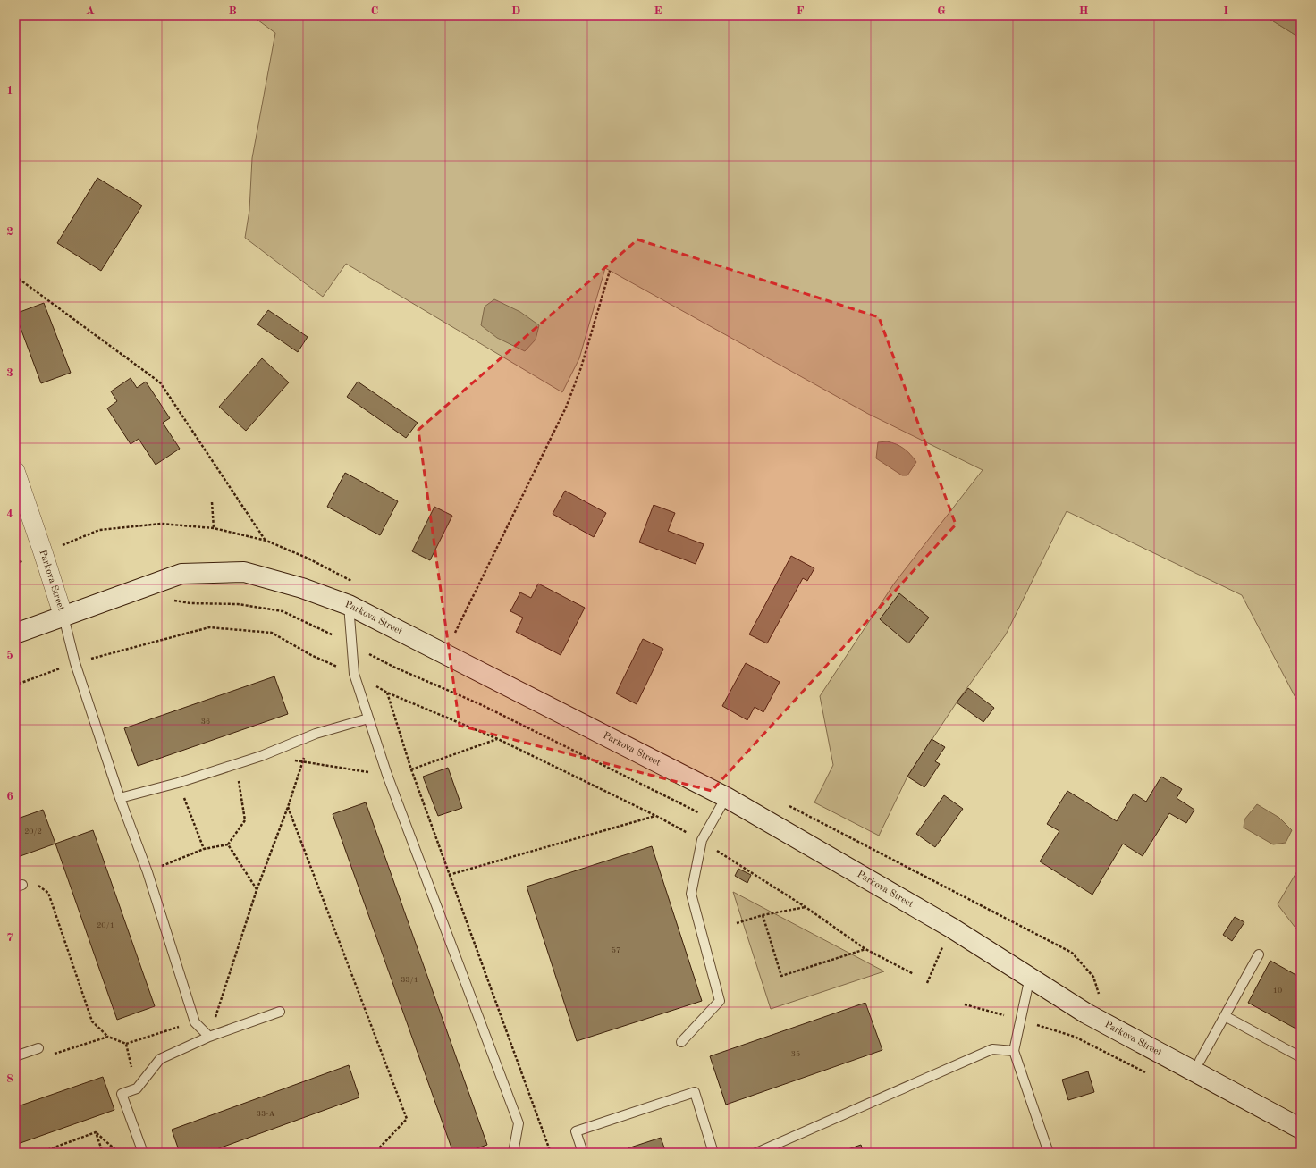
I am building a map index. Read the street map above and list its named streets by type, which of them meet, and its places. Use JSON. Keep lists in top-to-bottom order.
{
  "streets": {
    "street": ["Parkova Street"]
  },
  "house_numbers": [
    "36",
    "20/2",
    "20/1",
    "57",
    "33/1",
    "10",
    "35",
    "33-А"
  ],
  "grid": {
    "columns": [
      "A",
      "B",
      "C",
      "D",
      "E",
      "F",
      "G",
      "H",
      "I"
    ],
    "rows": [
      "1",
      "2",
      "3",
      "4",
      "5",
      "6",
      "7",
      "8"
    ]
  }
}
